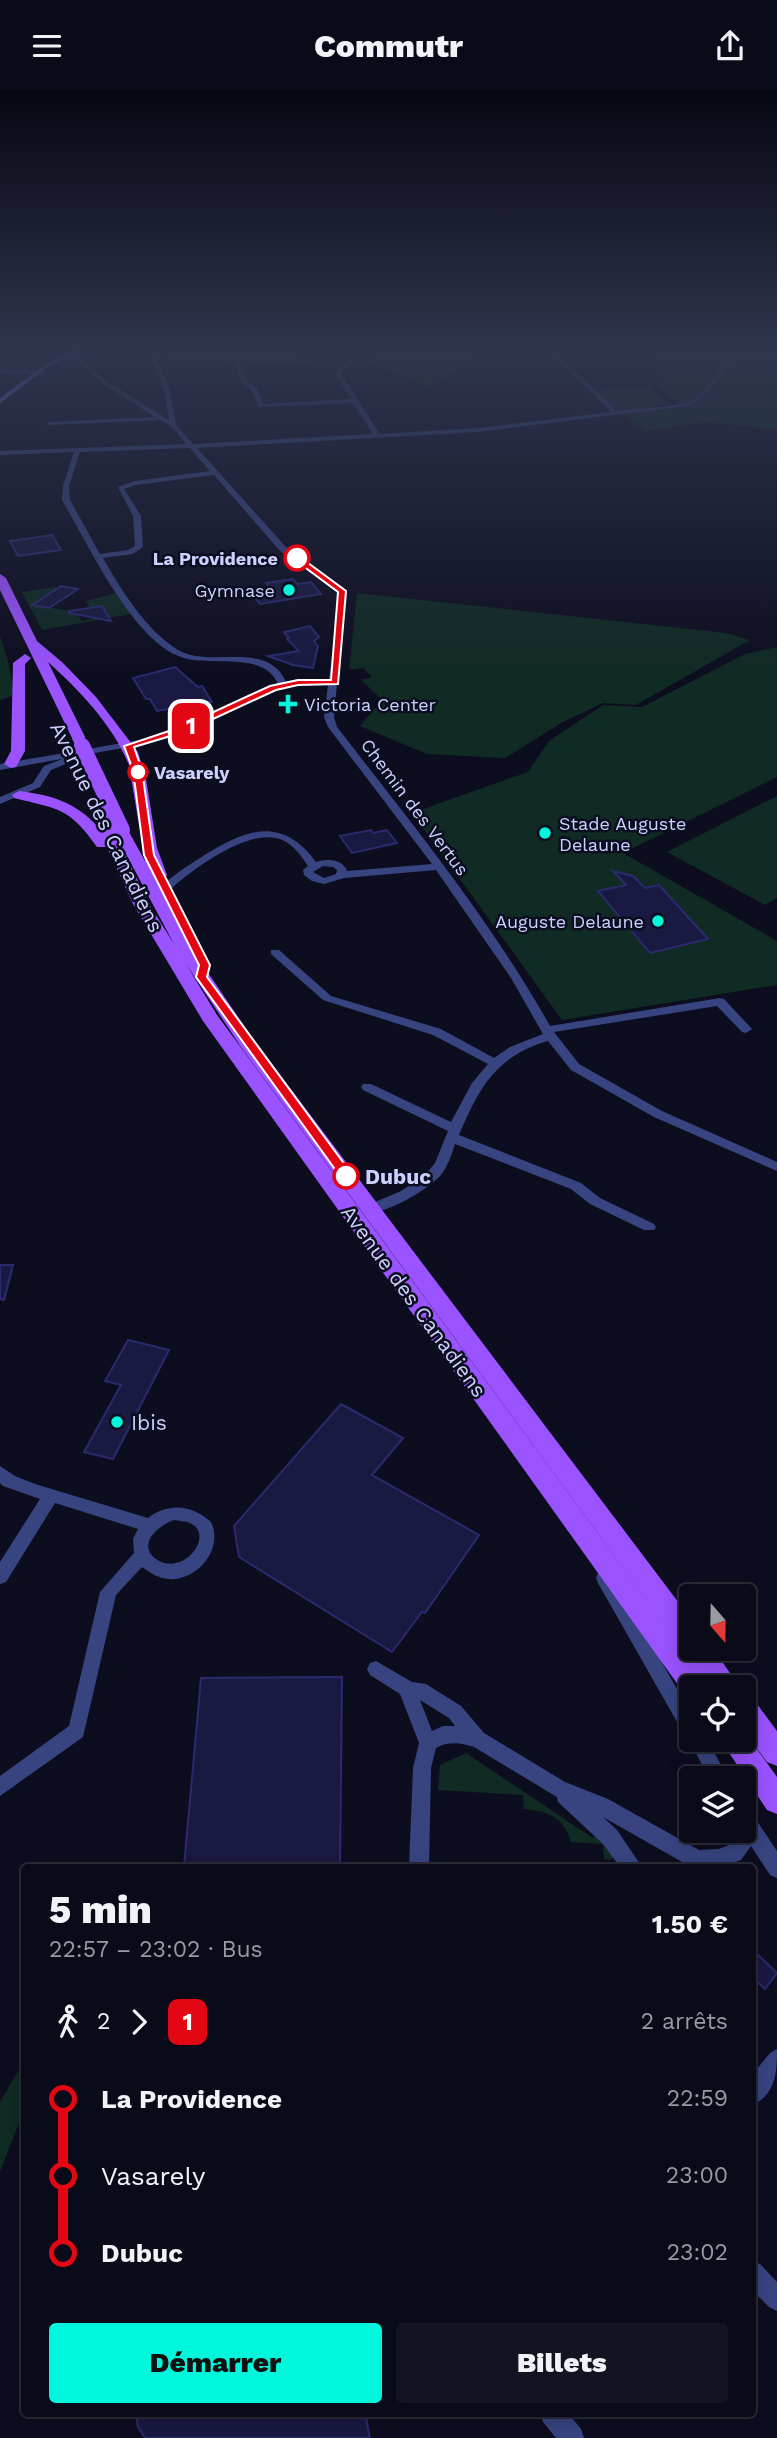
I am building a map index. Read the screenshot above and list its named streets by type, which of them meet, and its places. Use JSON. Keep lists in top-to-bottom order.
{
  "streets": {
    "main road": ["Avenue des Canadiens"],
    "street": ["Chemin des Vertus"]
  },
  "places": {
    "other": [
      "La Providence",
      "Gymnase",
      "Vasarely",
      "Stade Auguste Delaune",
      "Auguste Delaune",
      "Dubuc",
      "Ibis"
    ],
    "health": ["Victoria Center"]
  },
  "lines": ["bus line 1"],
  "north": "bottom",
  "page": {
    "header": "Commutr",
    "on_map": "1",
    "heading": ["5 min", "22:57 – 23:02 · Bus", "1.50 €"],
    "legs": ["2", "1", "2 arrêts"],
    "list": [
      {
        "name": "La Providence",
        "value": "22:59"
      },
      {
        "name": "Vasarely",
        "value": "23:00"
      },
      {
        "name": "Dubuc",
        "value": "23:02"
      }
    ],
    "buttons": ["Démarrer", "Billets"]
  }
}
